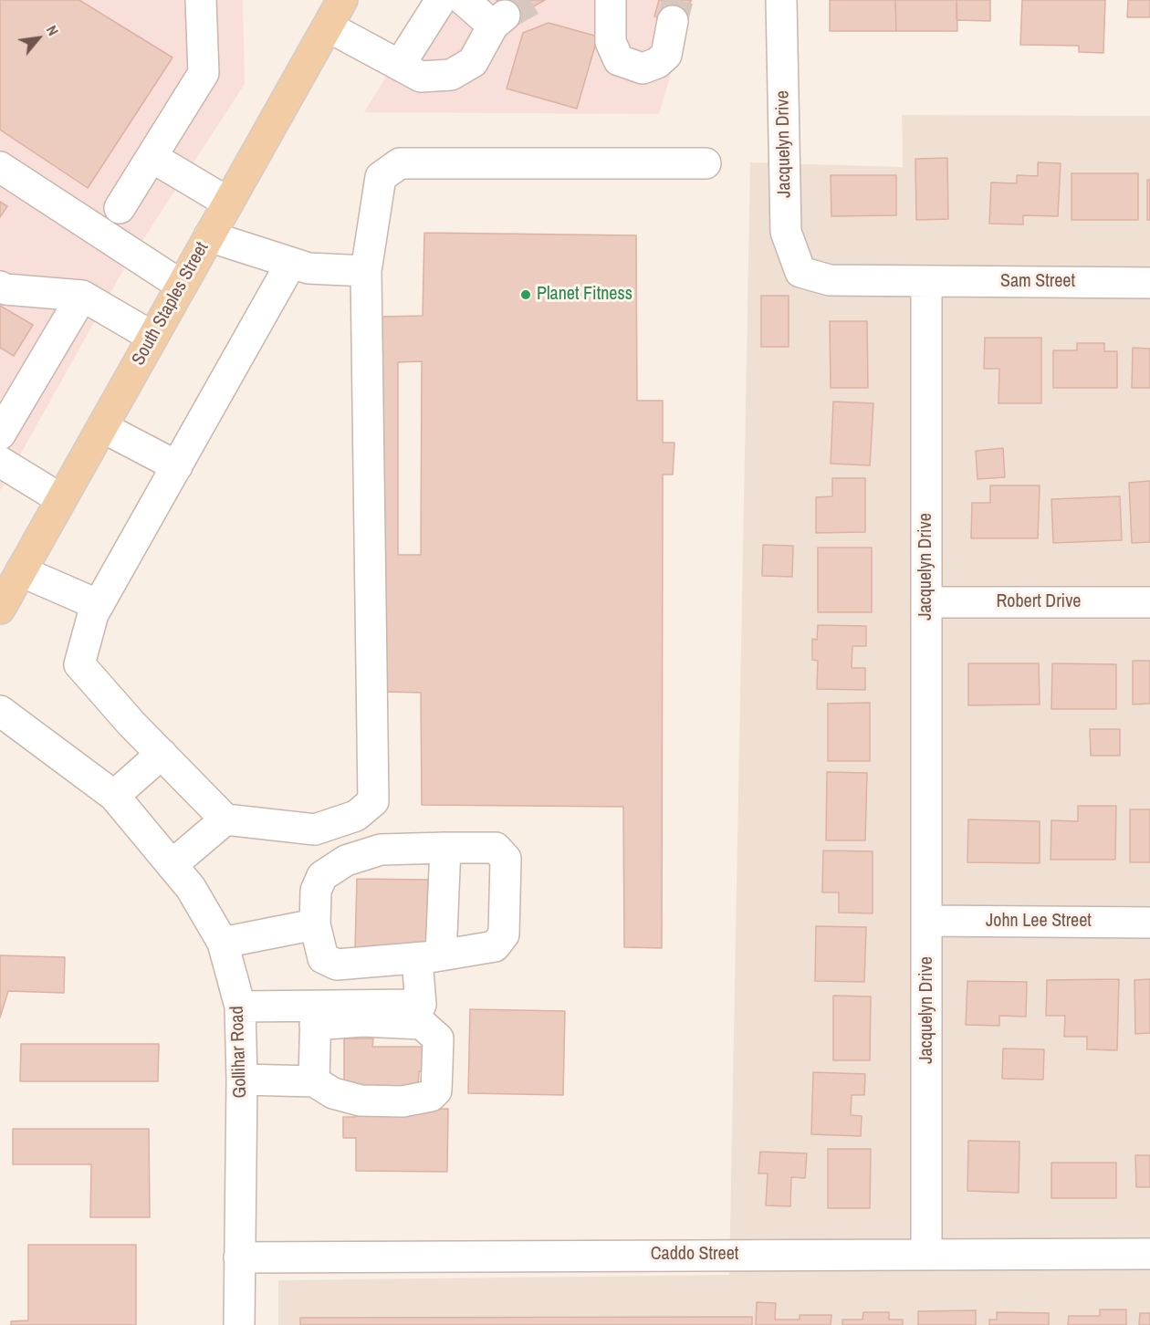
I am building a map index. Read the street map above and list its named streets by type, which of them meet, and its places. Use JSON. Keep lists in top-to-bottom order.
{
  "streets": {
    "main road": ["South Staples Street"],
    "street": [
      "Jacquelyn Drive",
      "Sam Street",
      "Robert Drive",
      "John Lee Street",
      "Gollihar Road",
      "Caddo Street"
    ]
  },
  "crossings": [
    ["Jacquelyn Drive", "Sam Street"],
    ["Jacquelyn Drive", "Robert Drive"],
    ["Jacquelyn Drive", "John Lee Street"],
    ["Jacquelyn Drive", "Caddo Street"],
    ["Gollihar Road", "Caddo Street"]
  ],
  "places": ["Planet Fitness"],
  "north": "top right"
}
